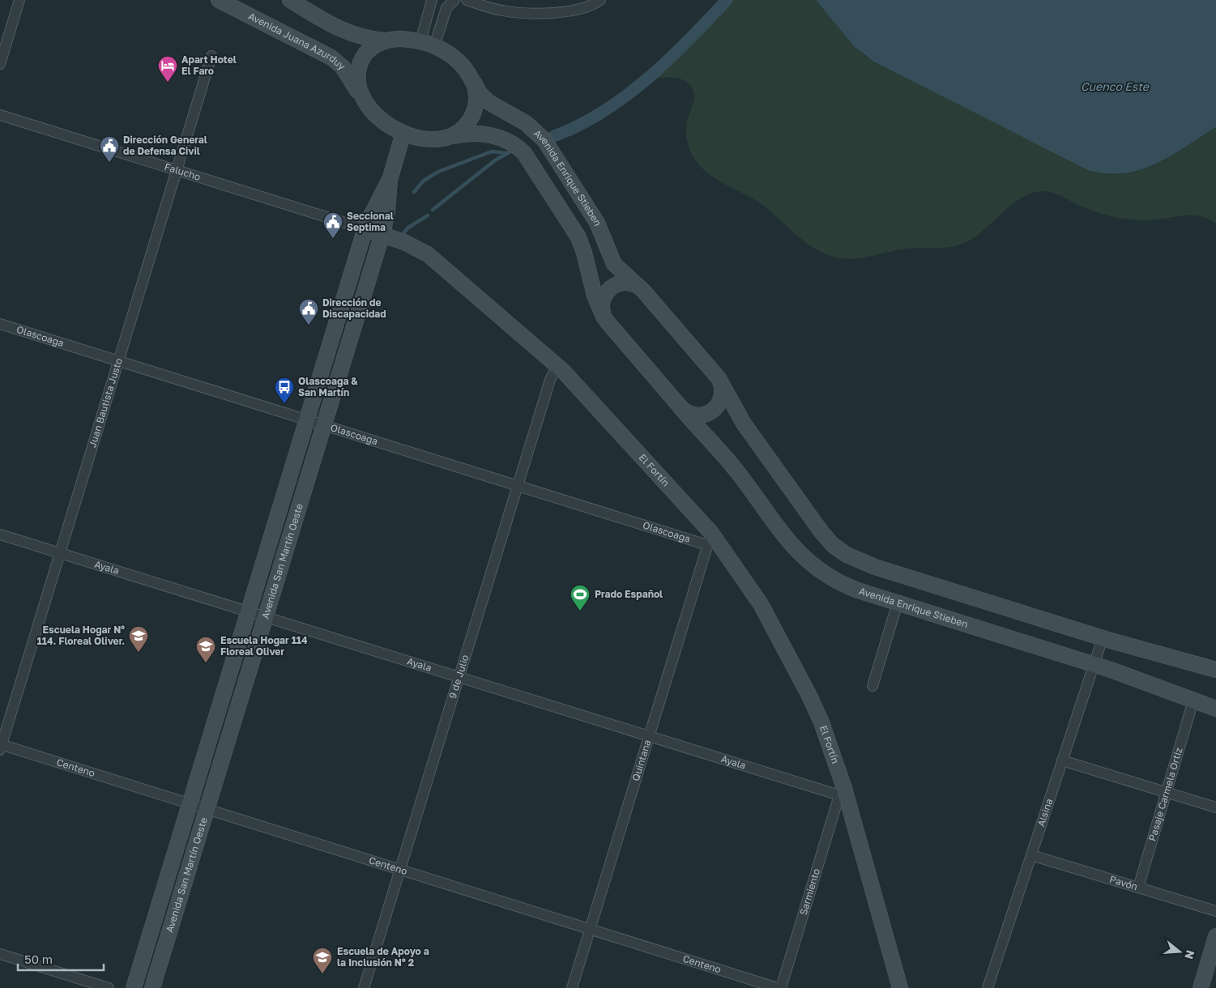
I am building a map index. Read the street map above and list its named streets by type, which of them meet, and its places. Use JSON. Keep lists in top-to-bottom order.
{
  "streets": {
    "main road": [
      "Avenida Juana Azurduy",
      "Avenida Enrique Stieben",
      "El Fortín",
      "Avenida San Martín Oeste"
    ],
    "street": [
      "Falucho",
      "Olascoaga",
      "Juan Bautista Justo",
      "Ayala",
      "9 de Julio",
      "Quintana",
      "Centeno",
      "Pasaje Carmela Ortiz",
      "Alsina",
      "Pavón",
      "Sarmiento"
    ]
  },
  "crossings": [
    ["Avenida Juana Azurduy", "Avenida Enrique Stieben"],
    ["Avenida Juana Azurduy", "Avenida San Martín Oeste"],
    ["Falucho", "Juan Bautista Justo"],
    ["Falucho", "El Fortín"],
    ["Falucho", "Avenida San Martín Oeste"],
    ["Avenida Enrique Stieben", "Avenida San Martín Oeste"],
    ["Avenida Enrique Stieben", "Pasaje Carmela Ortiz"],
    ["Avenida Enrique Stieben", "Alsina"],
    ["Olascoaga", "Juan Bautista Justo"],
    ["Olascoaga", "El Fortín"],
    ["Olascoaga", "Avenida San Martín Oeste"],
    ["Olascoaga", "9 de Julio"],
    ["Olascoaga", "Quintana"],
    ["Juan Bautista Justo", "Ayala"],
    ["Juan Bautista Justo", "Centeno"],
    ["El Fortín", "Avenida San Martín Oeste"],
    ["El Fortín", "Ayala"],
    ["El Fortín", "9 de Julio"],
    ["El Fortín", "Quintana"],
    ["El Fortín", "Sarmiento"],
    ["Avenida San Martín Oeste", "Ayala"],
    ["Avenida San Martín Oeste", "Centeno"],
    ["Ayala", "9 de Julio"],
    ["Ayala", "Quintana"],
    ["Ayala", "Sarmiento"],
    ["9 de Julio", "Centeno"],
    ["Quintana", "Centeno"],
    ["Centeno", "Sarmiento"],
    ["Pasaje Carmela Ortiz", "Pavón"],
    ["Alsina", "Pavón"]
  ],
  "water": ["Cuenco Este"],
  "places": {
    "hotel": ["Apart Hotel El Faro"],
    "public building": ["Dirección General de Defensa Civil", "Seccional Septima", "Dirección de Discapacidad"],
    "bus stop": ["Olascoaga & San Martín"],
    "sports": ["Prado Español"],
    "school or university": ["Escuela Hogar N° 114. Floreal Oliver.", "Escuela Hogar 114 Floreal Oliver", "Escuela de Apoyo a la Inclusión N° 2"]
  },
  "scale_bar": "50 m",
  "north": "right"
}
